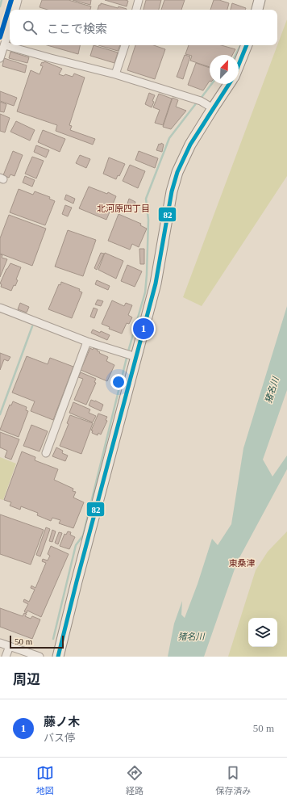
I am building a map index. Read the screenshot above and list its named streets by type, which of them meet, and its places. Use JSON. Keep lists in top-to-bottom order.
{
  "districts": ["北河原四丁目", "東桑津"],
  "water": ["猪名川"],
  "lines": ["transit line 82"],
  "scale_bar": "50 m",
  "north": "top right",
  "page": {
    "search": "ここで検索",
    "pins": "1",
    "scale": "50 m",
    "heading": "周辺",
    "list": [
      {
        "mark": "1",
        "name": "藤ノ木",
        "note": "バス停",
        "value": "50 m"
      }
    ],
    "nav": ["地図", "経路", "保存済み"]
  }
}
